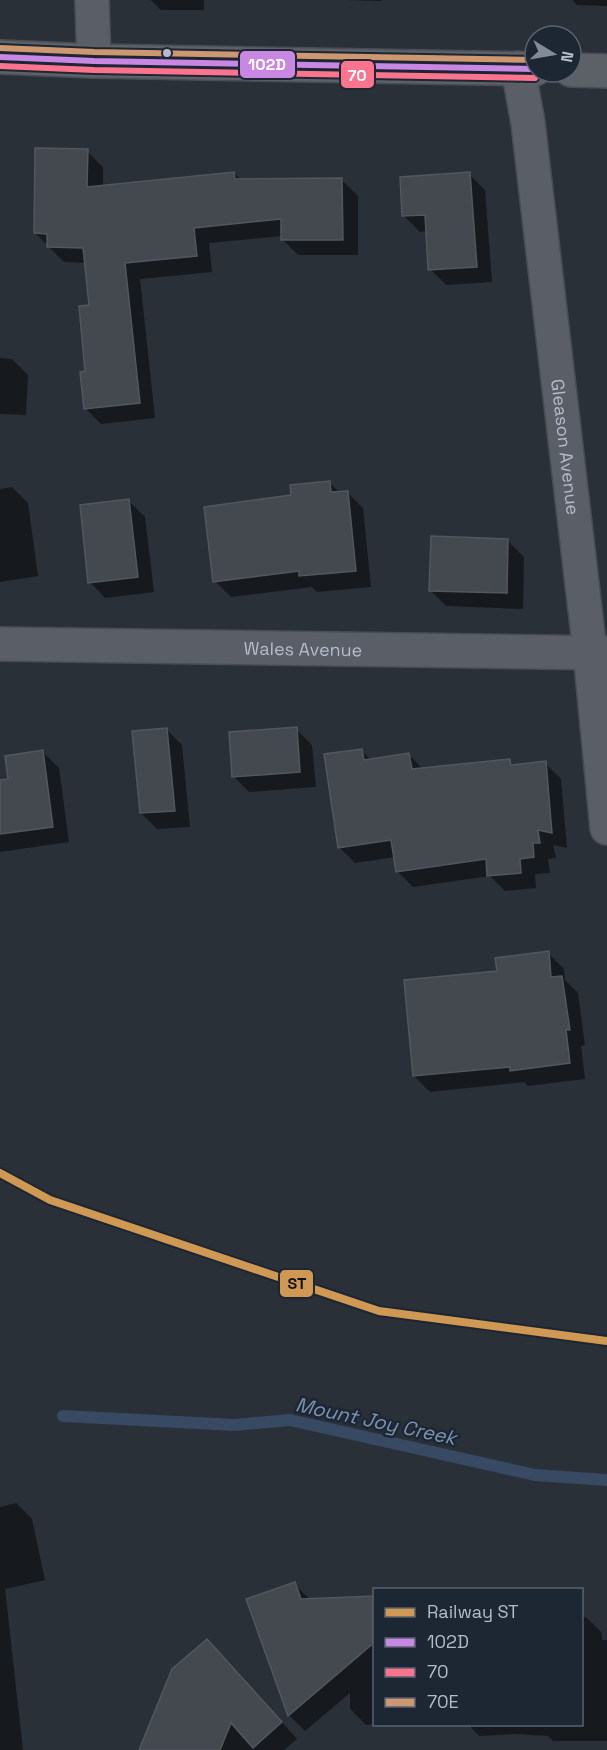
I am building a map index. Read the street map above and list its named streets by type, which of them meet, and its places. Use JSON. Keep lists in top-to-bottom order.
{
  "streets": {
    "street": ["Gleason Avenue", "Wales Avenue"]
  },
  "crossings": [
    ["Gleason Avenue", "Wales Avenue"]
  ],
  "water": ["Mount Joy Creek"],
  "lines": [
    "transit line 70E",
    "transit line 102D",
    "transit line 70",
    "rail line ST"
  ],
  "legend": [
    "Railway ST",
    "102D",
    "70",
    "70E"
  ],
  "north": "right"
}
